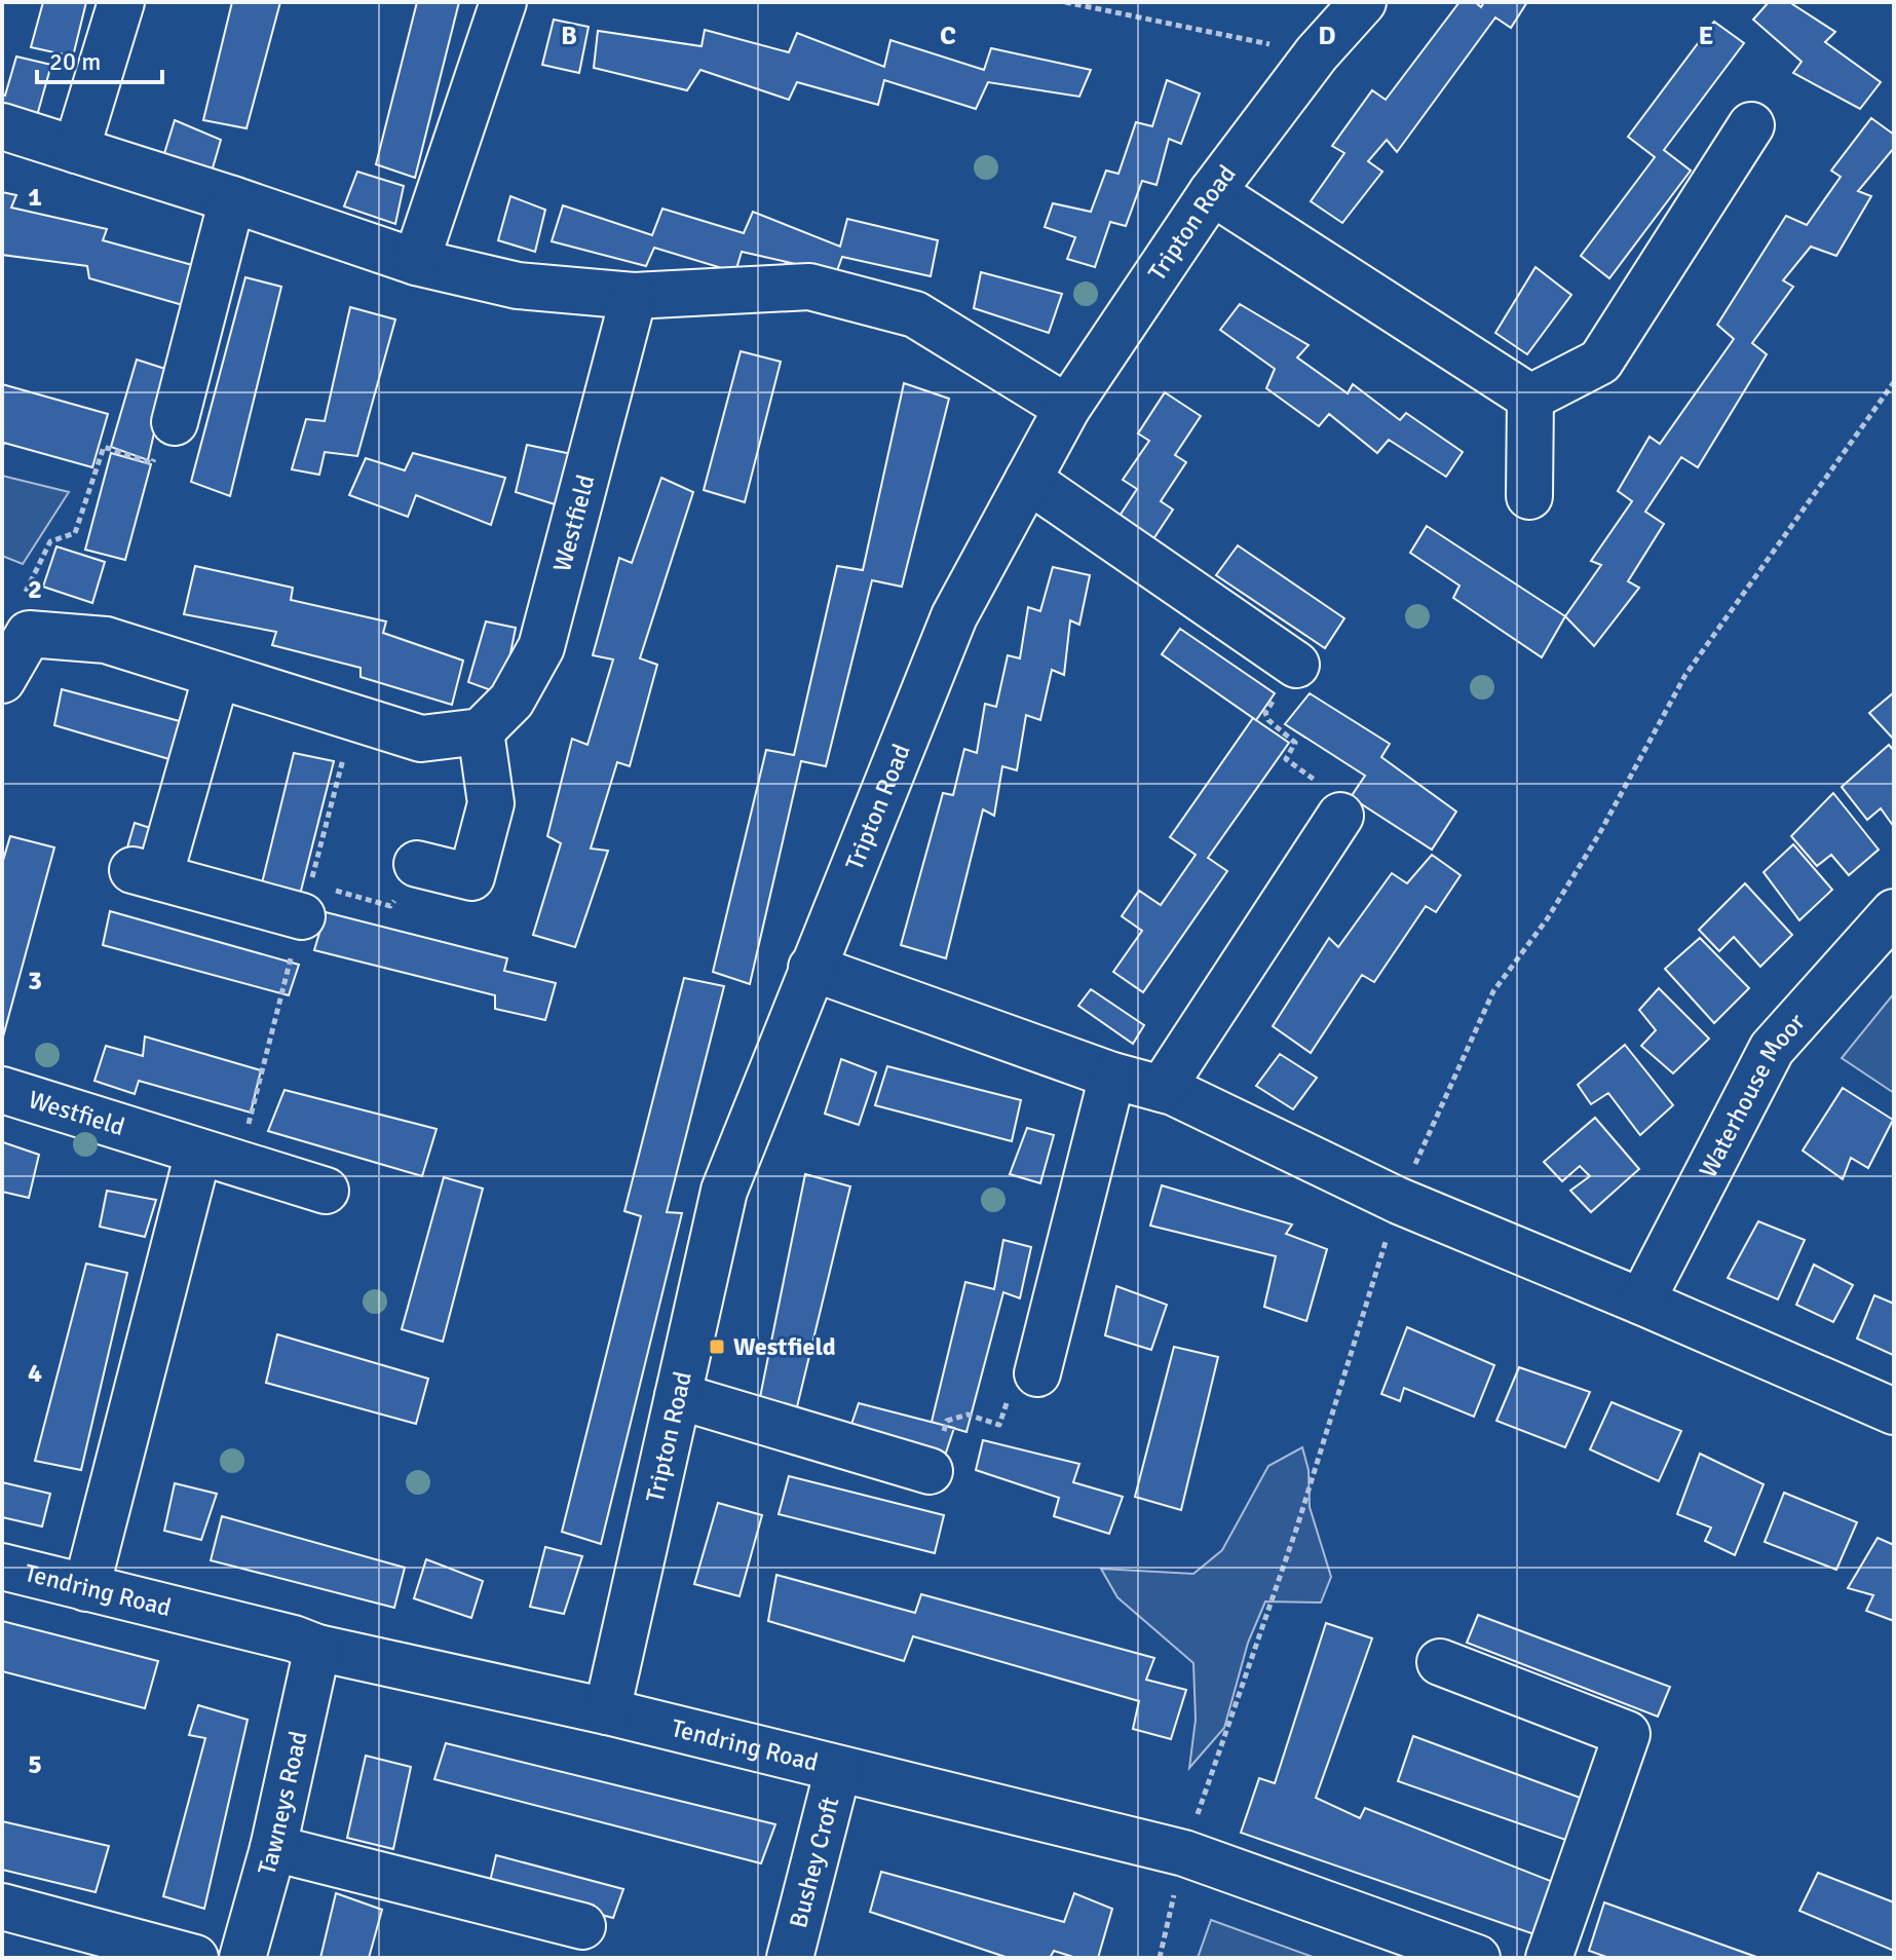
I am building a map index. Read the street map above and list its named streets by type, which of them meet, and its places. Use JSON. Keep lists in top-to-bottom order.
{
  "streets": {
    "street": [
      "Tripton Road",
      "Westfield",
      "Waterhouse Moor",
      "Tendring Road",
      "Tawneys Road",
      "Bushey Croft"
    ]
  },
  "crossings": [
    ["Tripton Road", "Tendring Road"],
    ["Tendring Road", "Tawneys Road"],
    ["Tendring Road", "Bushey Croft"]
  ],
  "places": {
    "transit": ["Westfield"]
  },
  "scale_bar": "20 m",
  "grid": {
    "columns": [
      "B",
      "C",
      "D",
      "E"
    ],
    "rows": [
      "1",
      "2",
      "3",
      "4",
      "5"
    ]
  }
}
